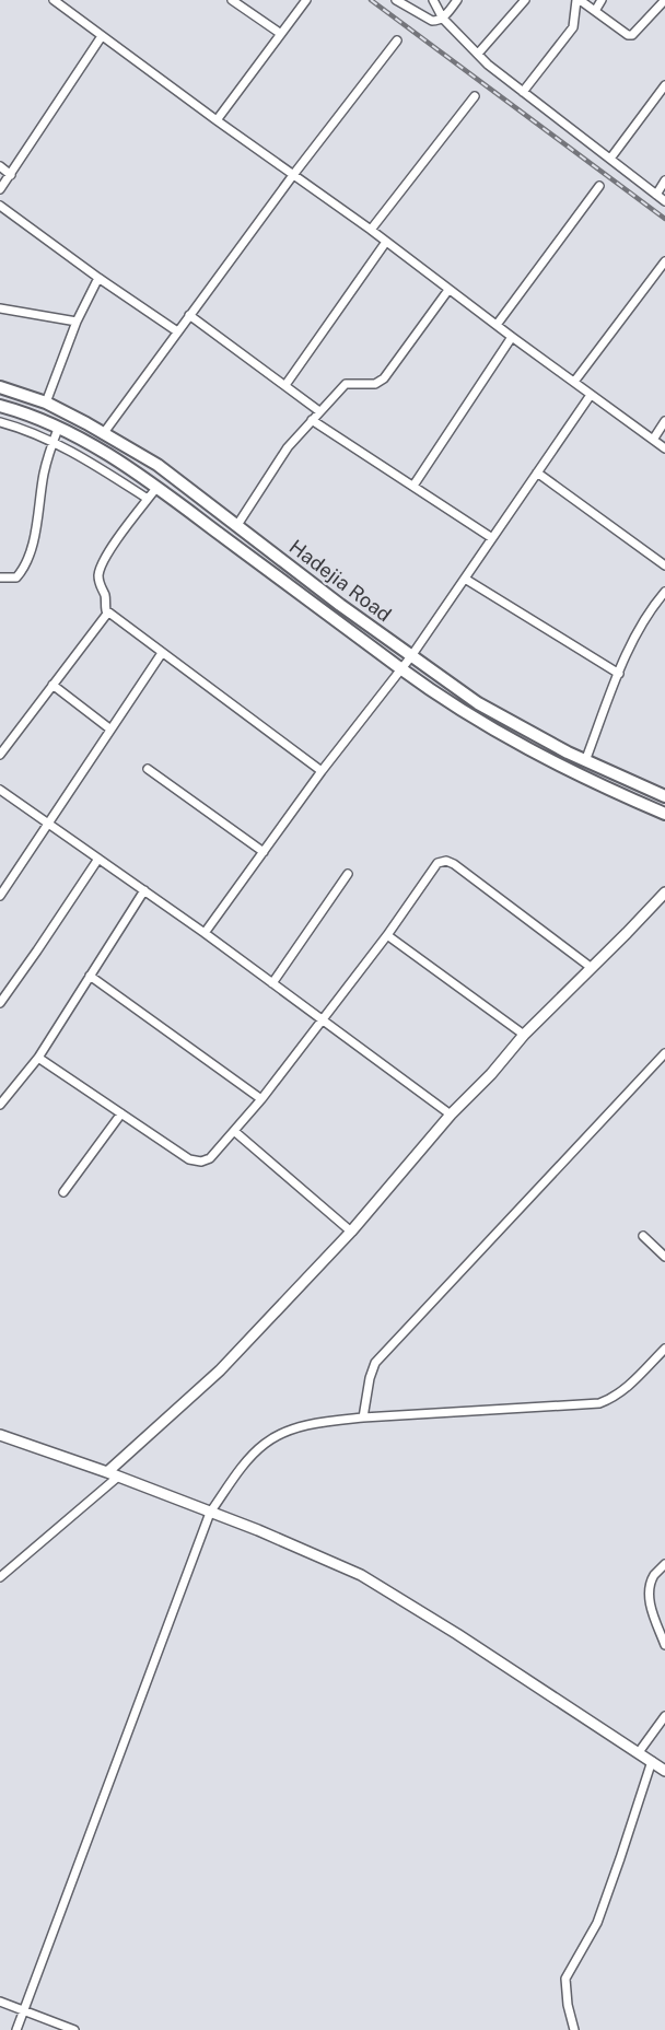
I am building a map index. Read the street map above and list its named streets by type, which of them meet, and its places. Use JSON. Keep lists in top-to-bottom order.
{
  "streets": {
    "main road": ["Hadejia Road"]
  }
}
